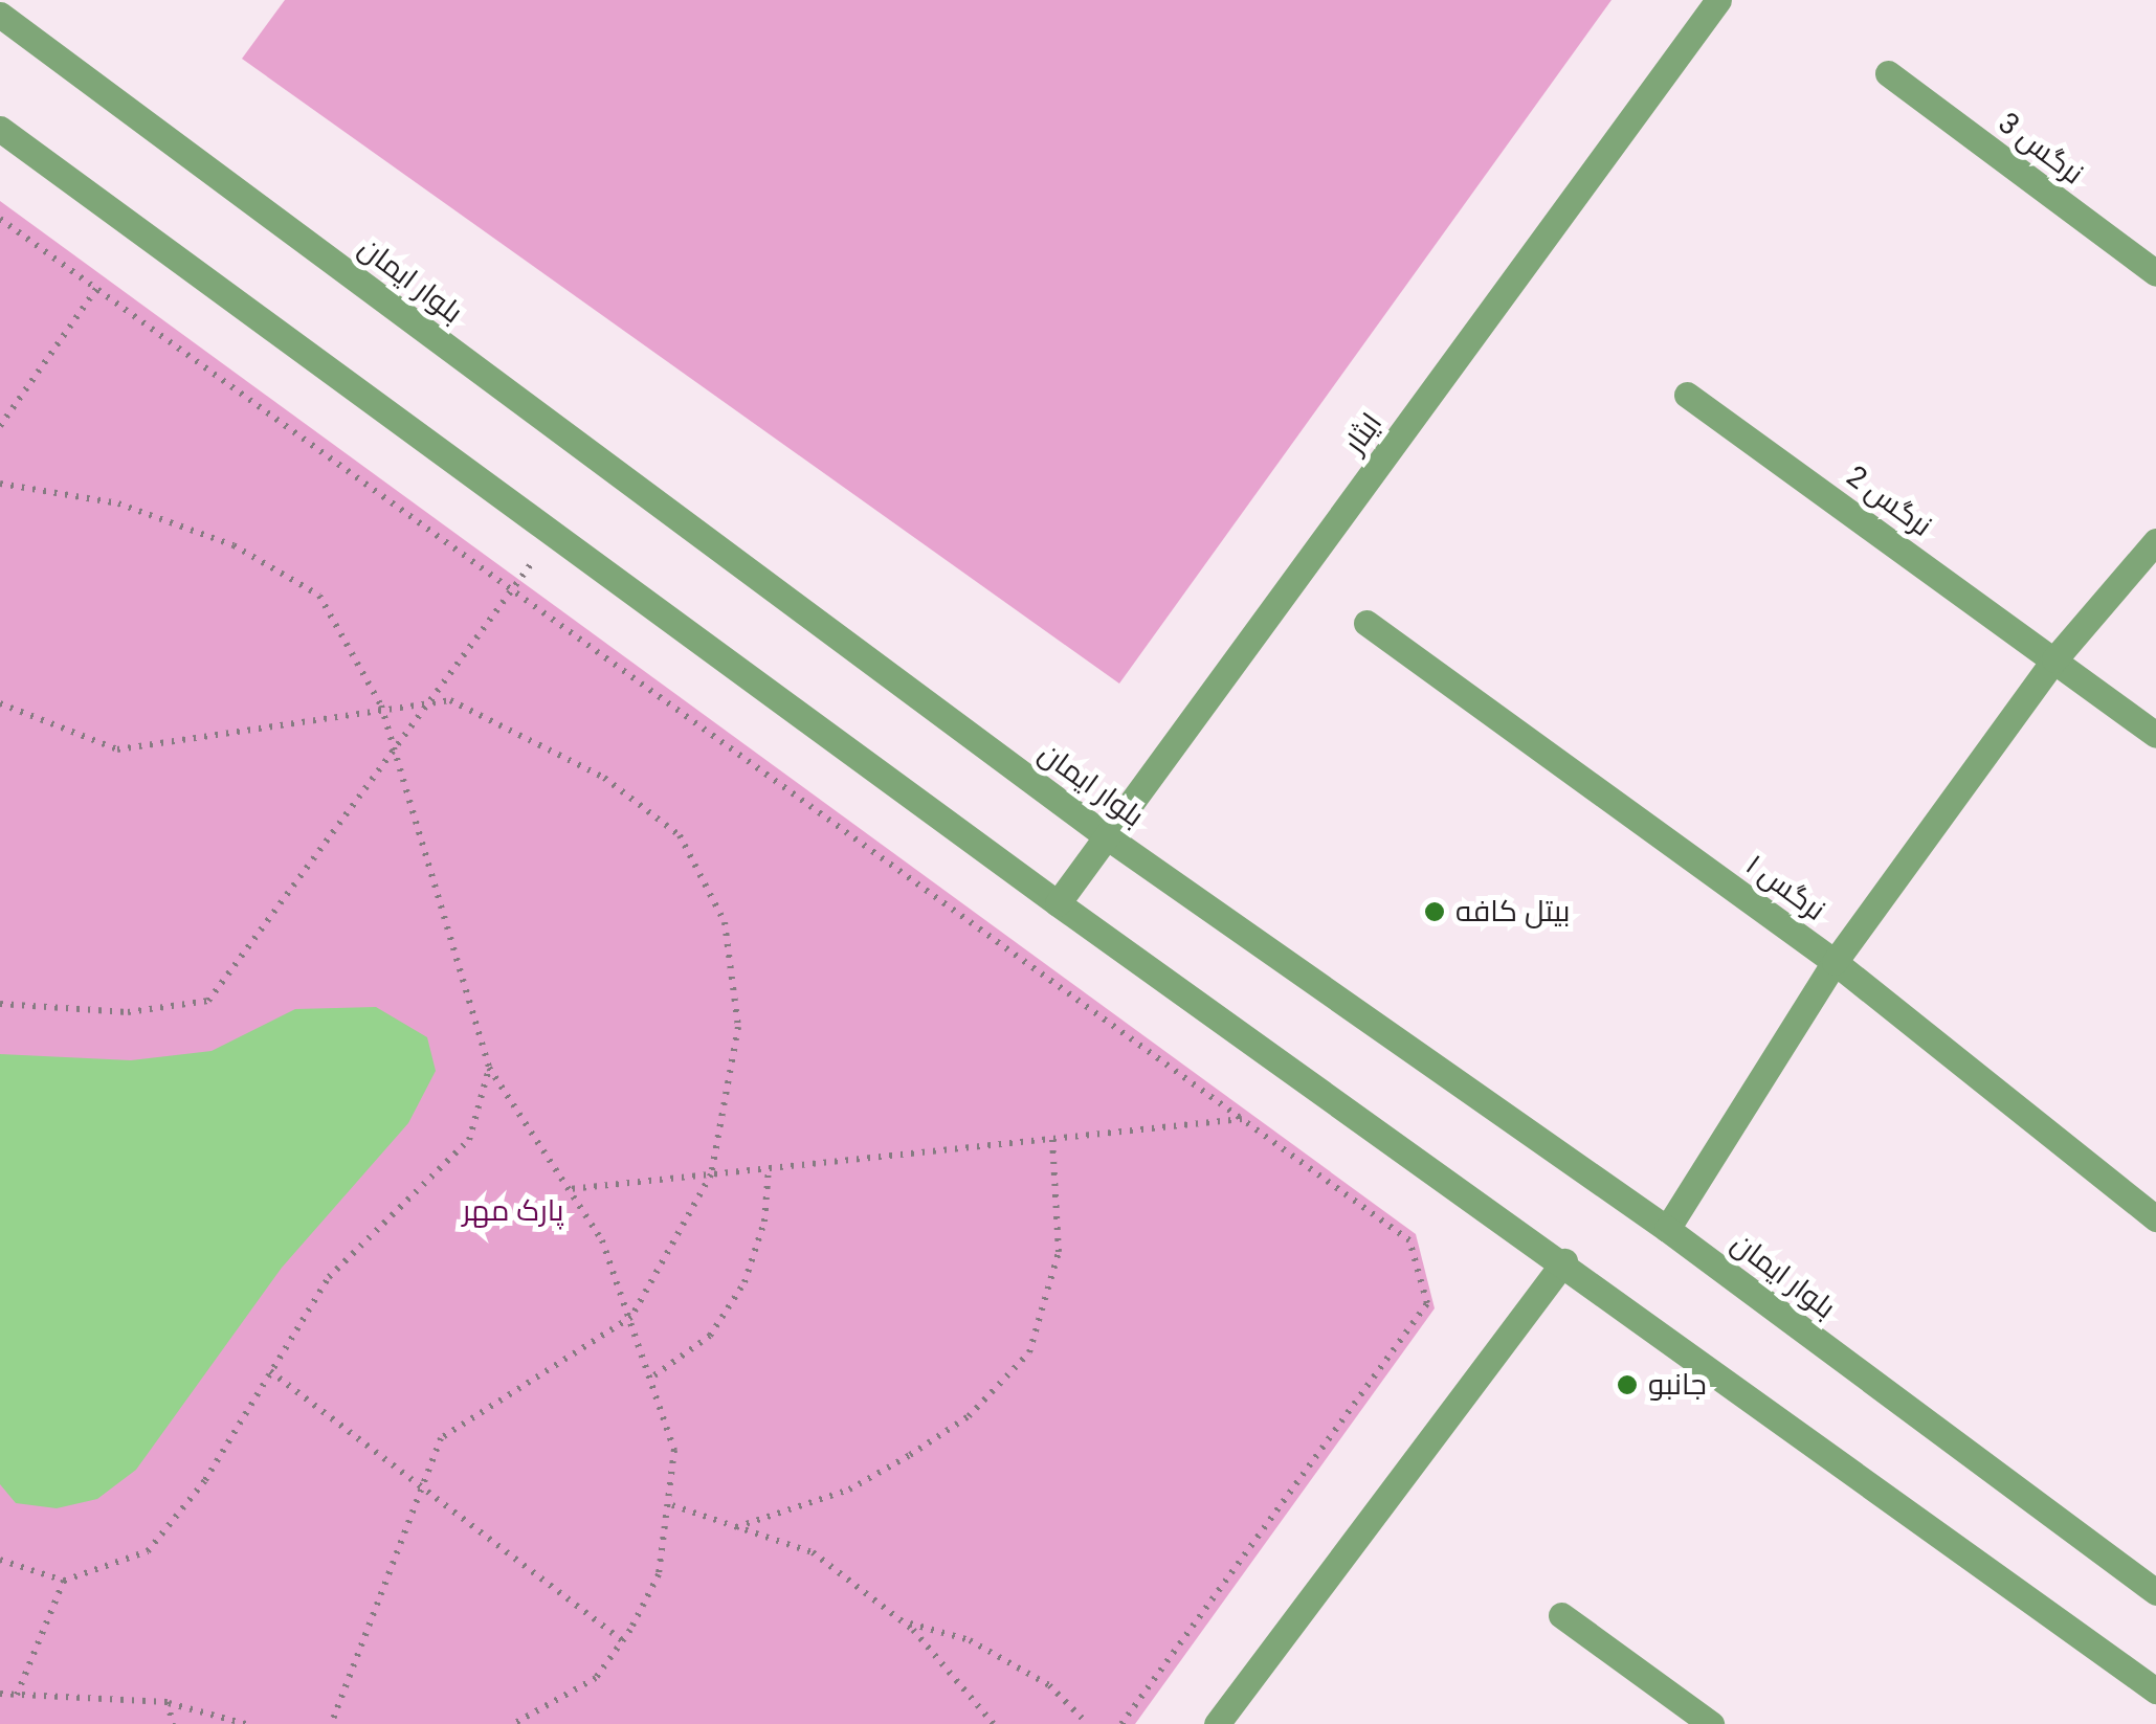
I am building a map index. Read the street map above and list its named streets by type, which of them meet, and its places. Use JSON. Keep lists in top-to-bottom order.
{
  "streets": {
    "street": [
      "نرگس 3",
      "بلوار ایمان",
      "ایثار",
      "نرگس 2",
      "نرگس ۱"
    ]
  },
  "crossings": [
    ["بلوار ایمان", "ایثار"]
  ],
  "parks": ["پارک مهر"],
  "places": ["بیتل کافه", "جانبو"]
}
